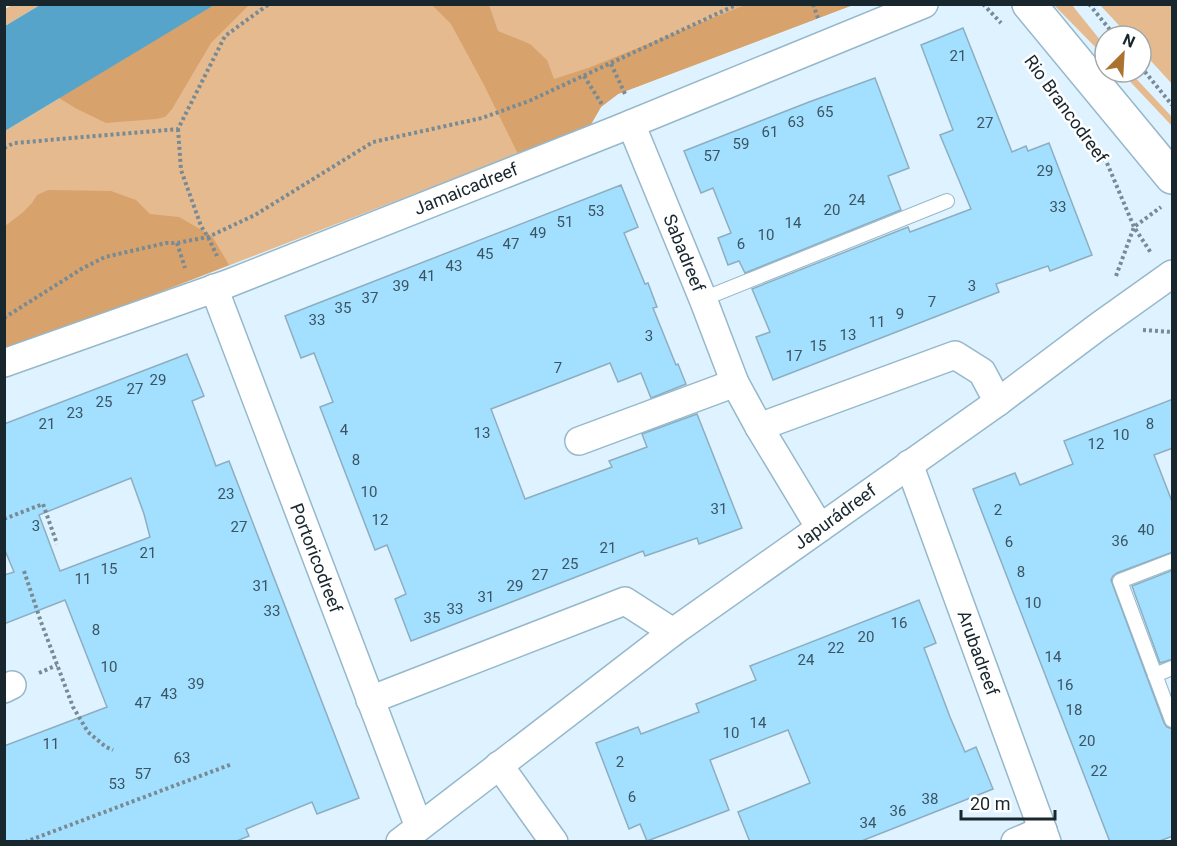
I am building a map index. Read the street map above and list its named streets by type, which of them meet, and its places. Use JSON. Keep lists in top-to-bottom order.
{
  "streets": {
    "street": [
      "Rio Brancodreef",
      "Jamaicadreef",
      "Sabadreef",
      "Japurádreef",
      "Portoricodreef",
      "Arubadreef"
    ]
  },
  "crossings": [
    ["Rio Brancodreef", "Japurádreef"],
    ["Jamaicadreef", "Sabadreef"],
    ["Jamaicadreef", "Portoricodreef"],
    ["Sabadreef", "Japurádreef"],
    ["Japurádreef", "Portoricodreef"],
    ["Japurádreef", "Arubadreef"]
  ],
  "house_numbers": [
    "21",
    "65",
    "63",
    "27",
    "61",
    "59",
    "57",
    "29",
    "24",
    "33",
    "20",
    "53",
    "51",
    "14",
    "49",
    "10",
    "47",
    "6",
    "45",
    "43",
    "41",
    "39",
    "3",
    "37",
    "7",
    "35",
    "9",
    "33",
    "11",
    "13",
    "3",
    "15",
    "17",
    "7",
    "29",
    "27",
    "25",
    "23",
    "21",
    "8",
    "4",
    "13",
    "10",
    "12",
    "8",
    "10",
    "23",
    "31",
    "2",
    "12",
    "3",
    "27",
    "40",
    "36",
    "6",
    "21",
    "21",
    "25",
    "15",
    "8",
    "27",
    "11",
    "31",
    "29",
    "31",
    "10",
    "33",
    "33",
    "35",
    "16",
    "8",
    "20",
    "22",
    "14",
    "24",
    "10",
    "39",
    "16",
    "43",
    "47",
    "18",
    "14",
    "10",
    "20",
    "11",
    "63",
    "2",
    "22",
    "57",
    "53",
    "6",
    "38",
    "36",
    "34"
  ],
  "scale_bar": "20 m",
  "north": "top right"
}
